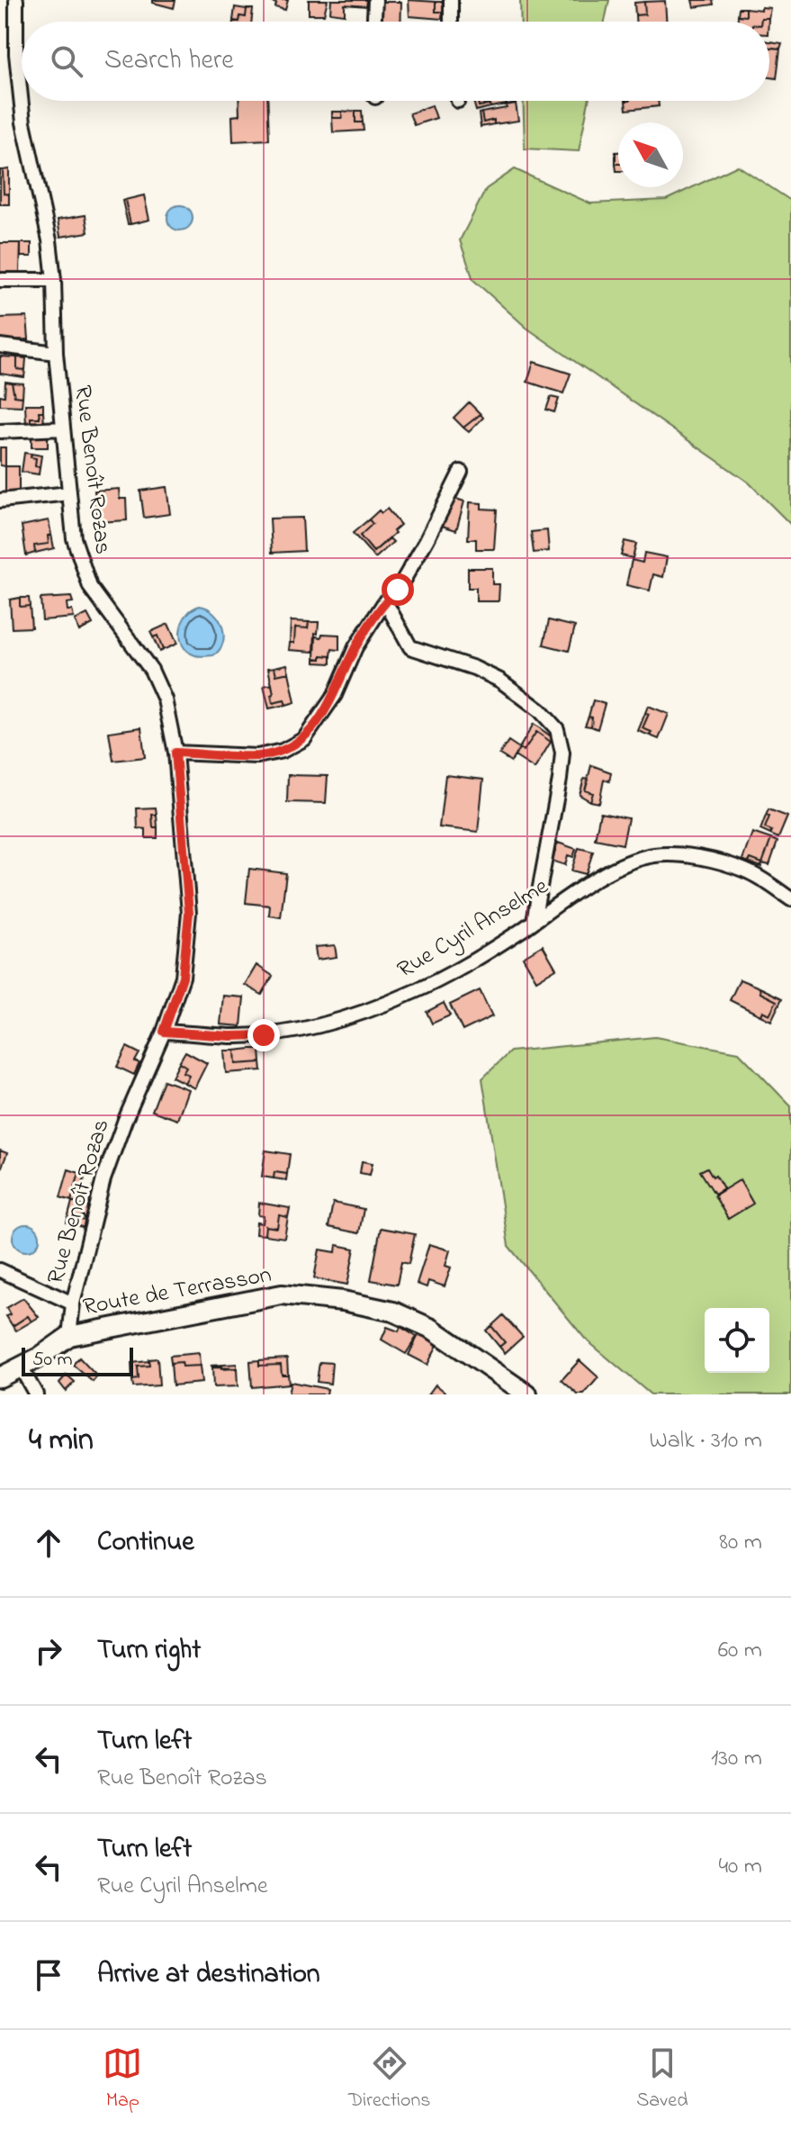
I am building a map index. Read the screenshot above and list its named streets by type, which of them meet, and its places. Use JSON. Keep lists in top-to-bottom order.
{
  "streets": {
    "street": ["Rue Benoît Rozas", "Rue Cyril Anselme", "Route de Terrasson"]
  },
  "crossings": [
    ["Rue Benoît Rozas", "Rue Cyril Anselme"],
    ["Rue Benoît Rozas", "Route de Terrasson"]
  ],
  "scale_bar": "50 m",
  "north": "top left",
  "page": {
    "search": "Search here",
    "scale": "50 m",
    "heading": ["4 min", "Walk · 310 m"],
    "list": [
      ["Continue", "80 m"],
      ["Turn right", "60 m"],
      ["Turn left", "Rue Benoît Rozas", "130 m"],
      ["Turn left", "Rue Cyril Anselme", "40 m"],
      "Arrive at destination"
    ],
    "nav": ["Map", "Directions", "Saved"]
  }
}
